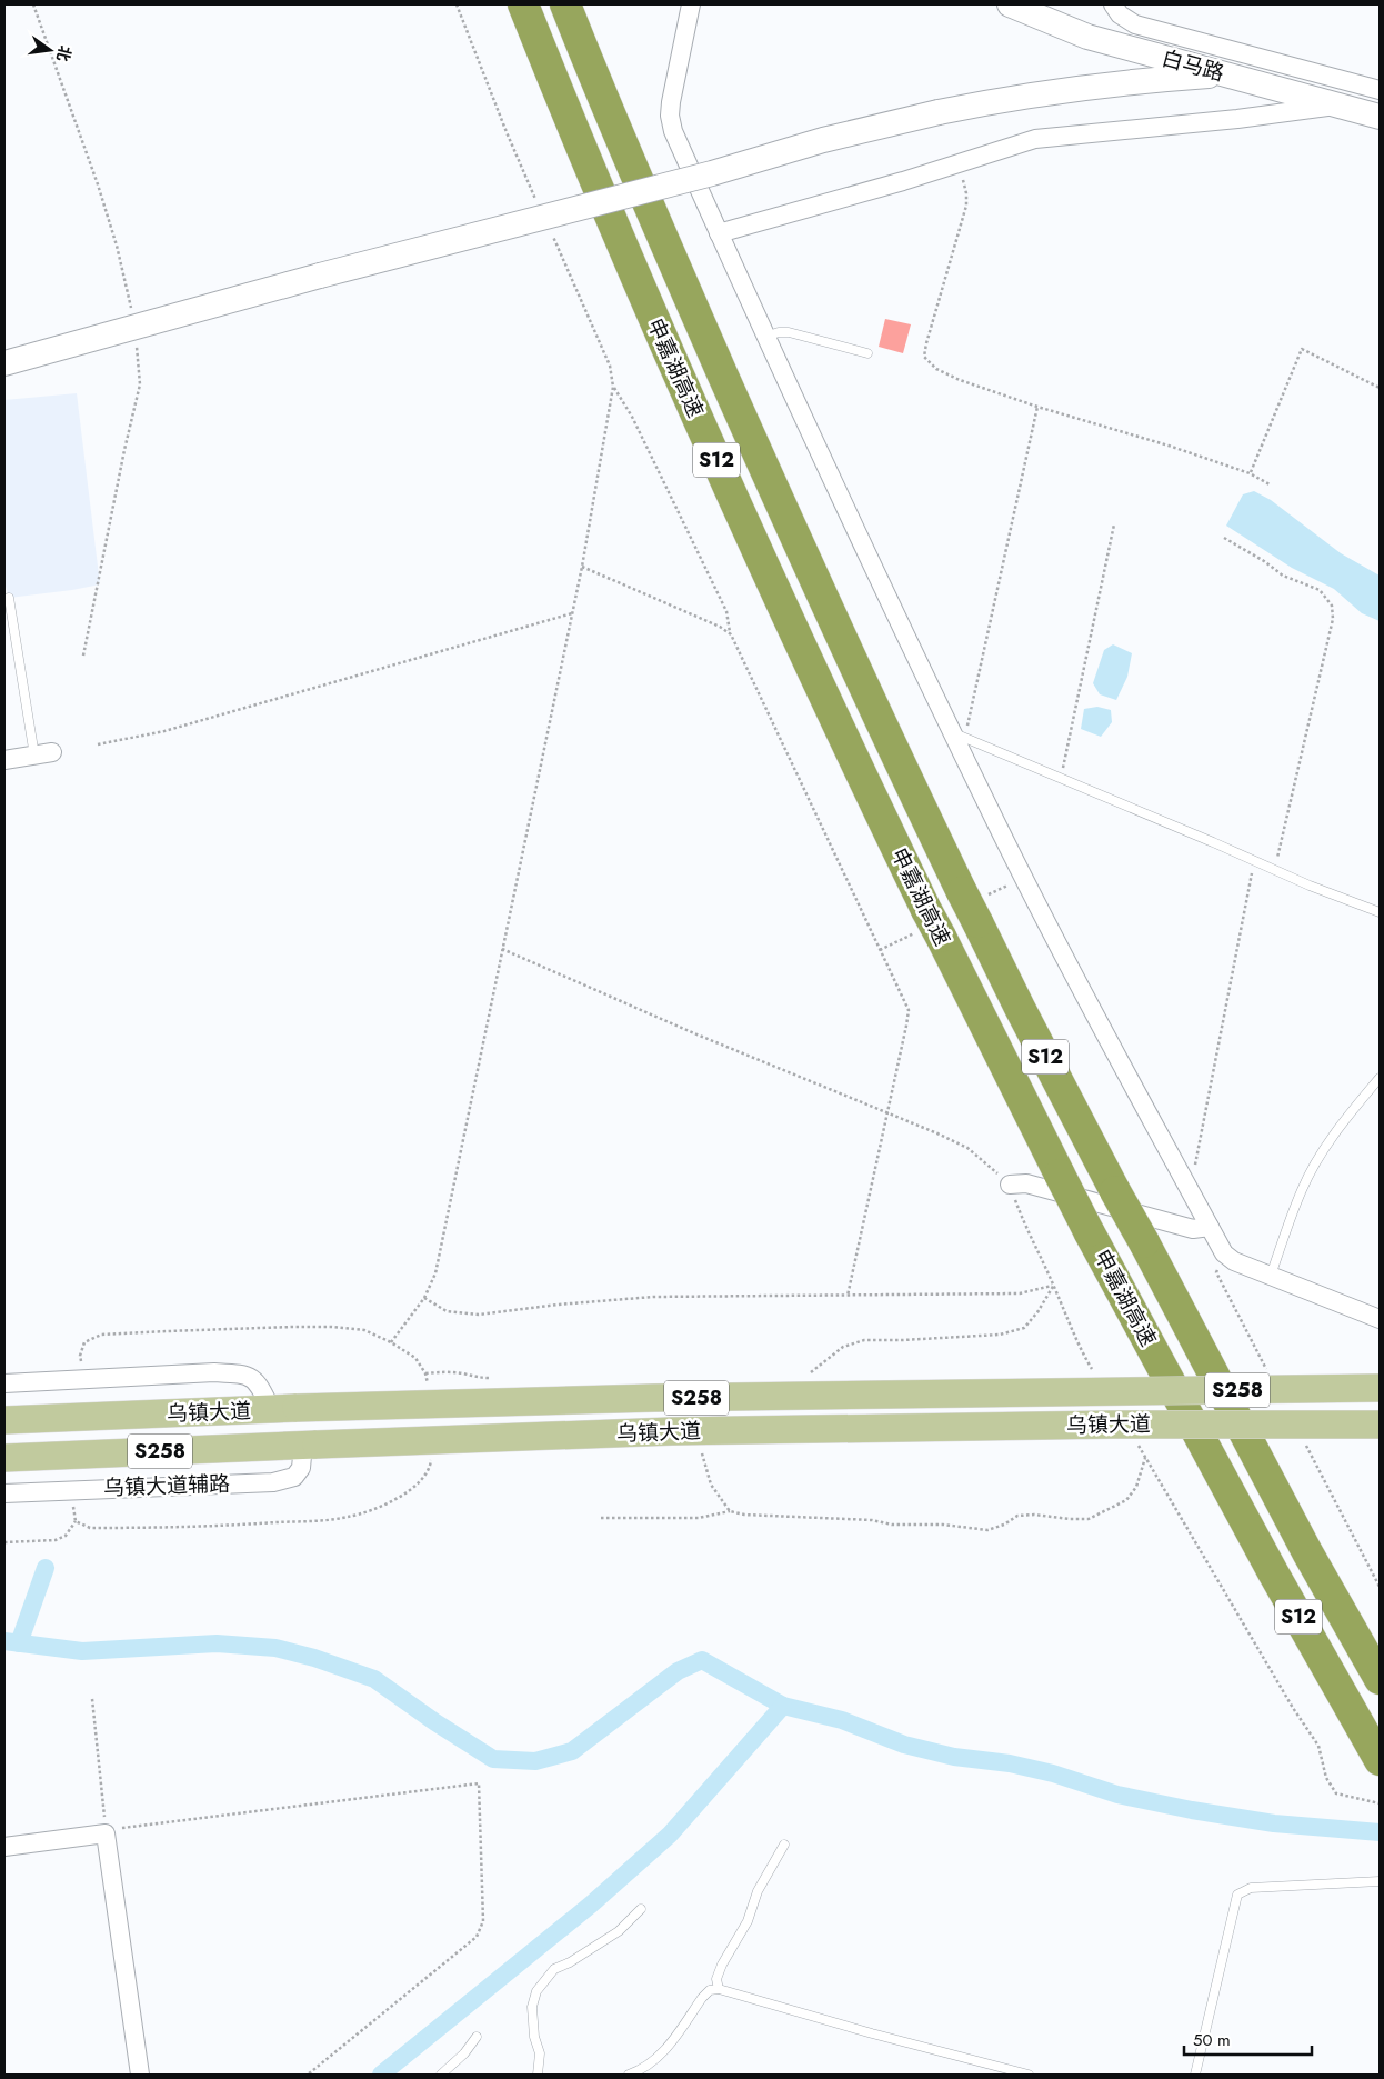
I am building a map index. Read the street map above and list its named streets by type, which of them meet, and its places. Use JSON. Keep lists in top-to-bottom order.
{
  "streets": {
    "highway": ["申嘉湖高速", "S12"],
    "main road": ["S258", "乌镇大道"],
    "street": ["白马路", "乌镇大道辅路"]
  },
  "crossings": [
    ["乌镇大道", "乌镇大道辅路"]
  ],
  "scale_bar": "50 m",
  "north": "right"
}
